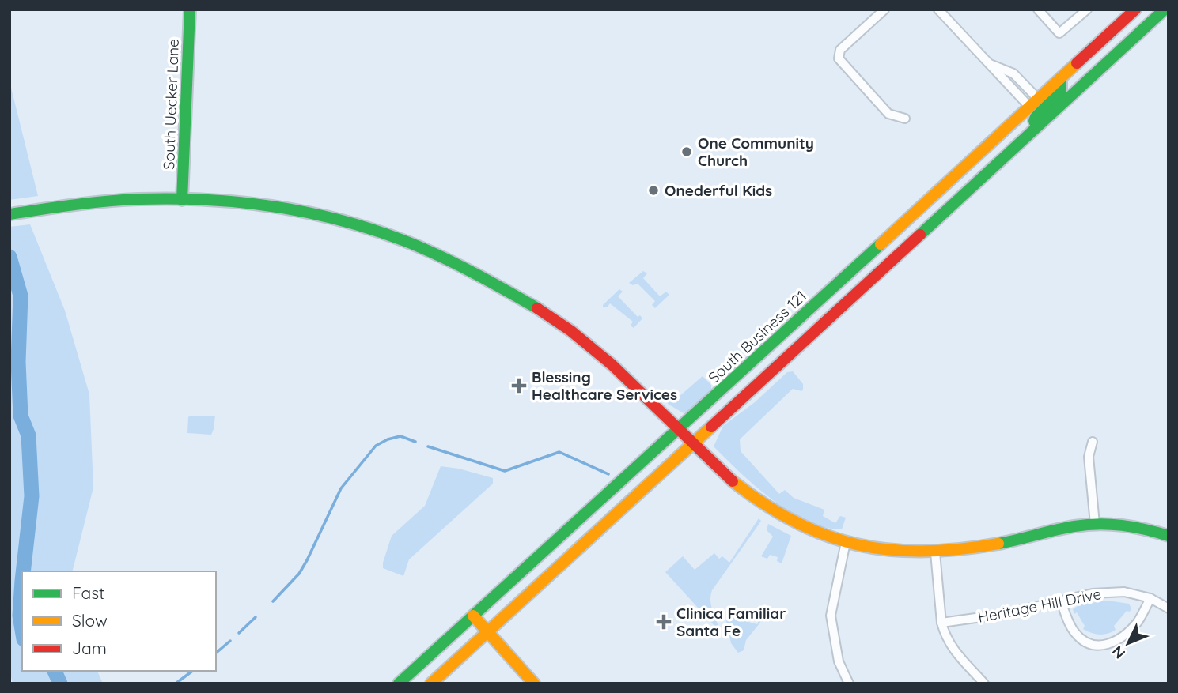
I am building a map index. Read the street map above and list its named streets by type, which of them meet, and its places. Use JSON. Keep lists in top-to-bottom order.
{
  "streets": {
    "main road": ["South Uecker Lane", "South Business 121"],
    "street": ["Heritage Hill Drive"]
  },
  "places": {
    "other": ["One Community Church", "Onederful Kids"],
    "health": ["Blessing Healthcare Services", "Clinica Familiar Santa Fe"]
  },
  "legend": ["Fast", "Slow", "Jam"],
  "north": "bottom left"
}
